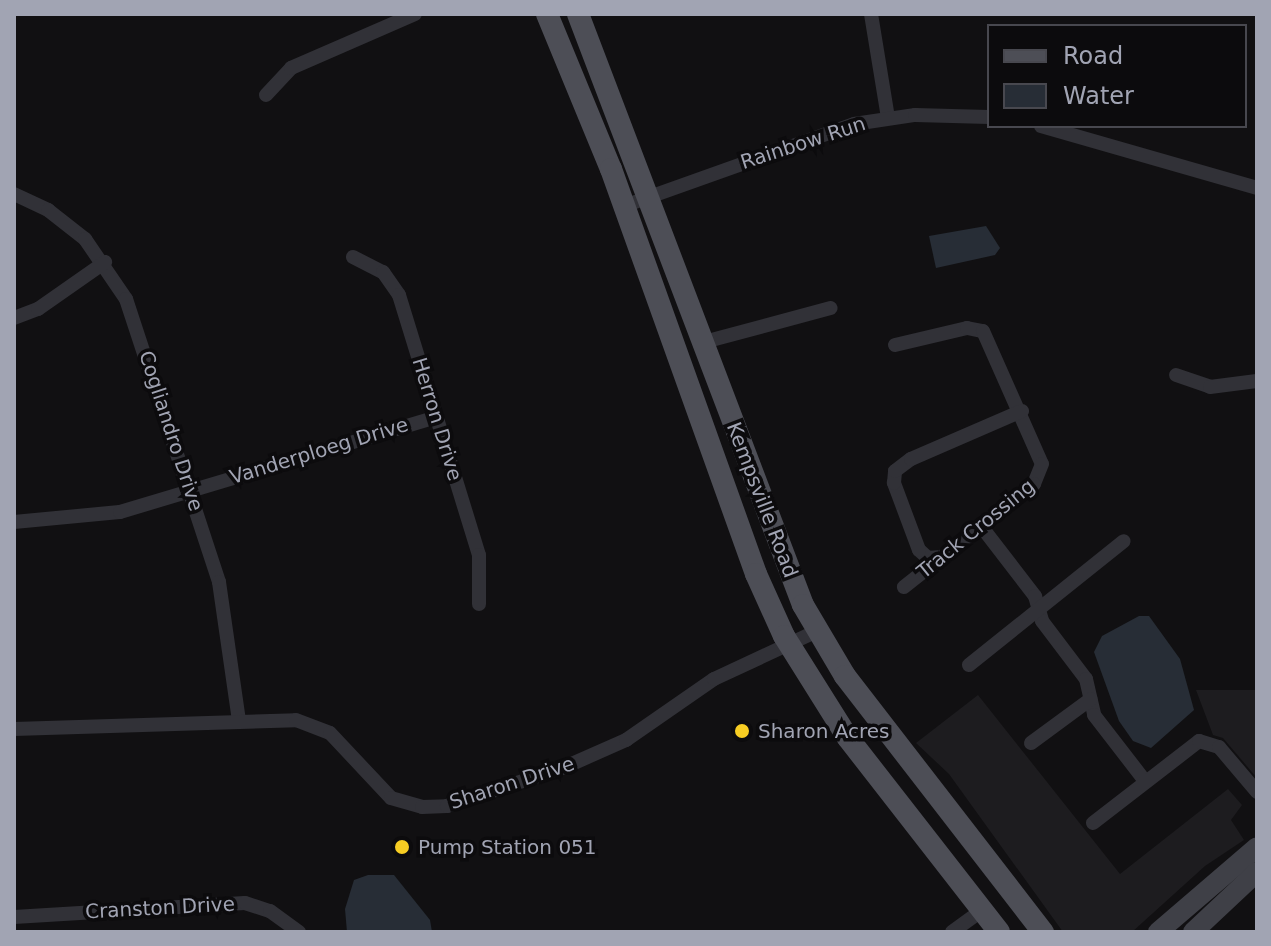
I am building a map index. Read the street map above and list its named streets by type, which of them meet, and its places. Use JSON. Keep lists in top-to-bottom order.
{
  "streets": {
    "main road": ["Kempsville Road"],
    "street": [
      "Rainbow Run",
      "Herron Drive",
      "Cogliandro Drive",
      "Vanderploeg Drive",
      "Track Crossing",
      "Sharon Drive",
      "Cranston Drive"
    ]
  },
  "crossings": [
    ["Rainbow Run", "Kempsville Road"],
    ["Herron Drive", "Vanderploeg Drive"],
    ["Cogliandro Drive", "Vanderploeg Drive"],
    ["Cogliandro Drive", "Sharon Drive"],
    ["Kempsville Road", "Sharon Drive"]
  ],
  "places": ["Sharon Acres", "Pump Station 051"],
  "legend": ["Road", "Water"]
}
